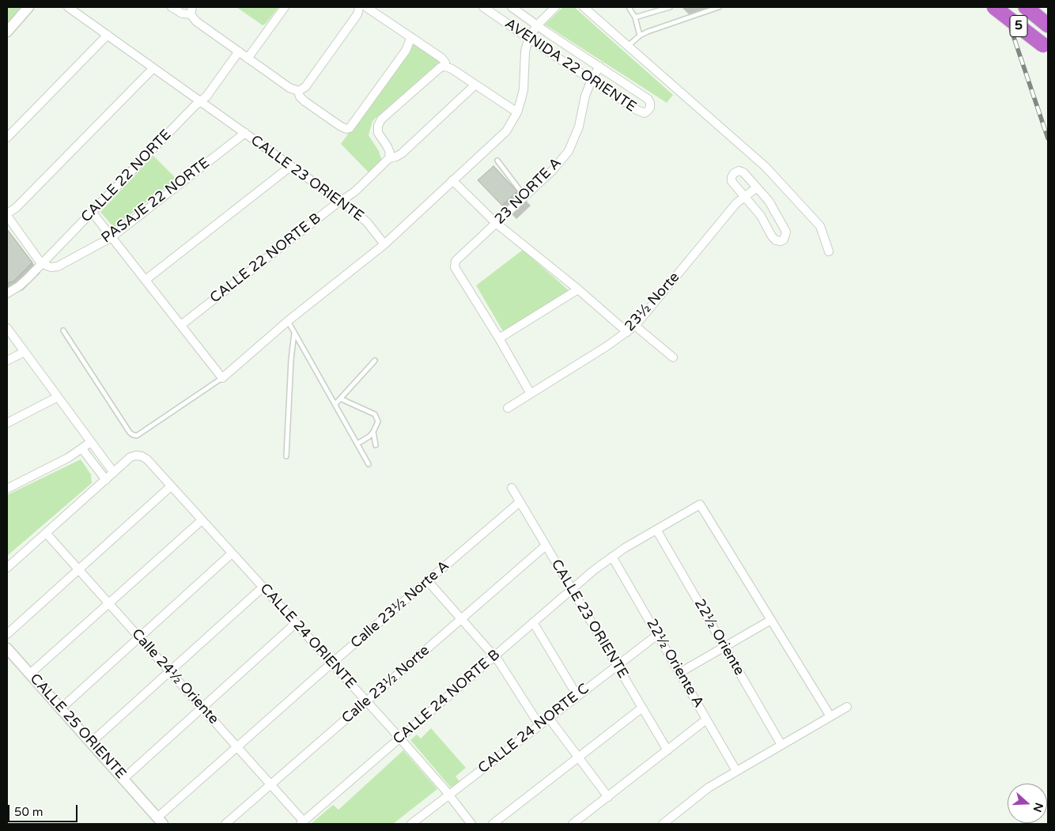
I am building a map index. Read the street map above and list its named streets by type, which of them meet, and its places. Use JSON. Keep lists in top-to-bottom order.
{
  "streets": {
    "highway": ["5"],
    "street": [
      "AVENIDA 22 ORIENTE",
      "CALLE 22 NORTE",
      "CALLE 23 ORIENTE",
      "23 NORTE A",
      "PASAJE 22 NORTE",
      "CALLE 22 NORTE B",
      "23½ Norte",
      "Calle 23½ Norte A",
      "CALLE 24 ORIENTE",
      "22½ Oriente",
      "22½ Oriente A",
      "Calle 24½ Oriente",
      "Calle 23½ Norte",
      "CALLE 24 NORTE B",
      "CALLE 25 ORIENTE",
      "CALLE 24 NORTE C"
    ]
  },
  "crossings": [
    ["AVENIDA 22 ORIENTE", "23 NORTE A"],
    ["CALLE 22 NORTE", "CALLE 23 ORIENTE"],
    ["CALLE 22 NORTE", "PASAJE 22 NORTE"],
    ["CALLE 23 ORIENTE", "PASAJE 22 NORTE"],
    ["CALLE 23 ORIENTE", "CALLE 22 NORTE B"],
    ["CALLE 23 ORIENTE", "Calle 23½ Norte A"],
    ["CALLE 23 ORIENTE", "Calle 23½ Norte"],
    ["CALLE 23 ORIENTE", "CALLE 24 NORTE B"],
    ["CALLE 23 ORIENTE", "CALLE 24 NORTE C"],
    ["Calle 23½ Norte A", "CALLE 24 ORIENTE"],
    ["Calle 23½ Norte A", "Calle 24½ Oriente"],
    ["Calle 23½ Norte A", "CALLE 25 ORIENTE"],
    ["CALLE 24 ORIENTE", "Calle 23½ Norte"],
    ["CALLE 24 ORIENTE", "CALLE 24 NORTE B"],
    ["CALLE 24 ORIENTE", "CALLE 24 NORTE C"],
    ["22½ Oriente", "CALLE 24 NORTE B"],
    ["22½ Oriente A", "CALLE 24 NORTE B"],
    ["22½ Oriente A", "CALLE 24 NORTE C"],
    ["Calle 24½ Oriente", "Calle 23½ Norte"],
    ["Calle 24½ Oriente", "CALLE 24 NORTE B"]
  ],
  "scale_bar": "50 m",
  "north": "right"
}
